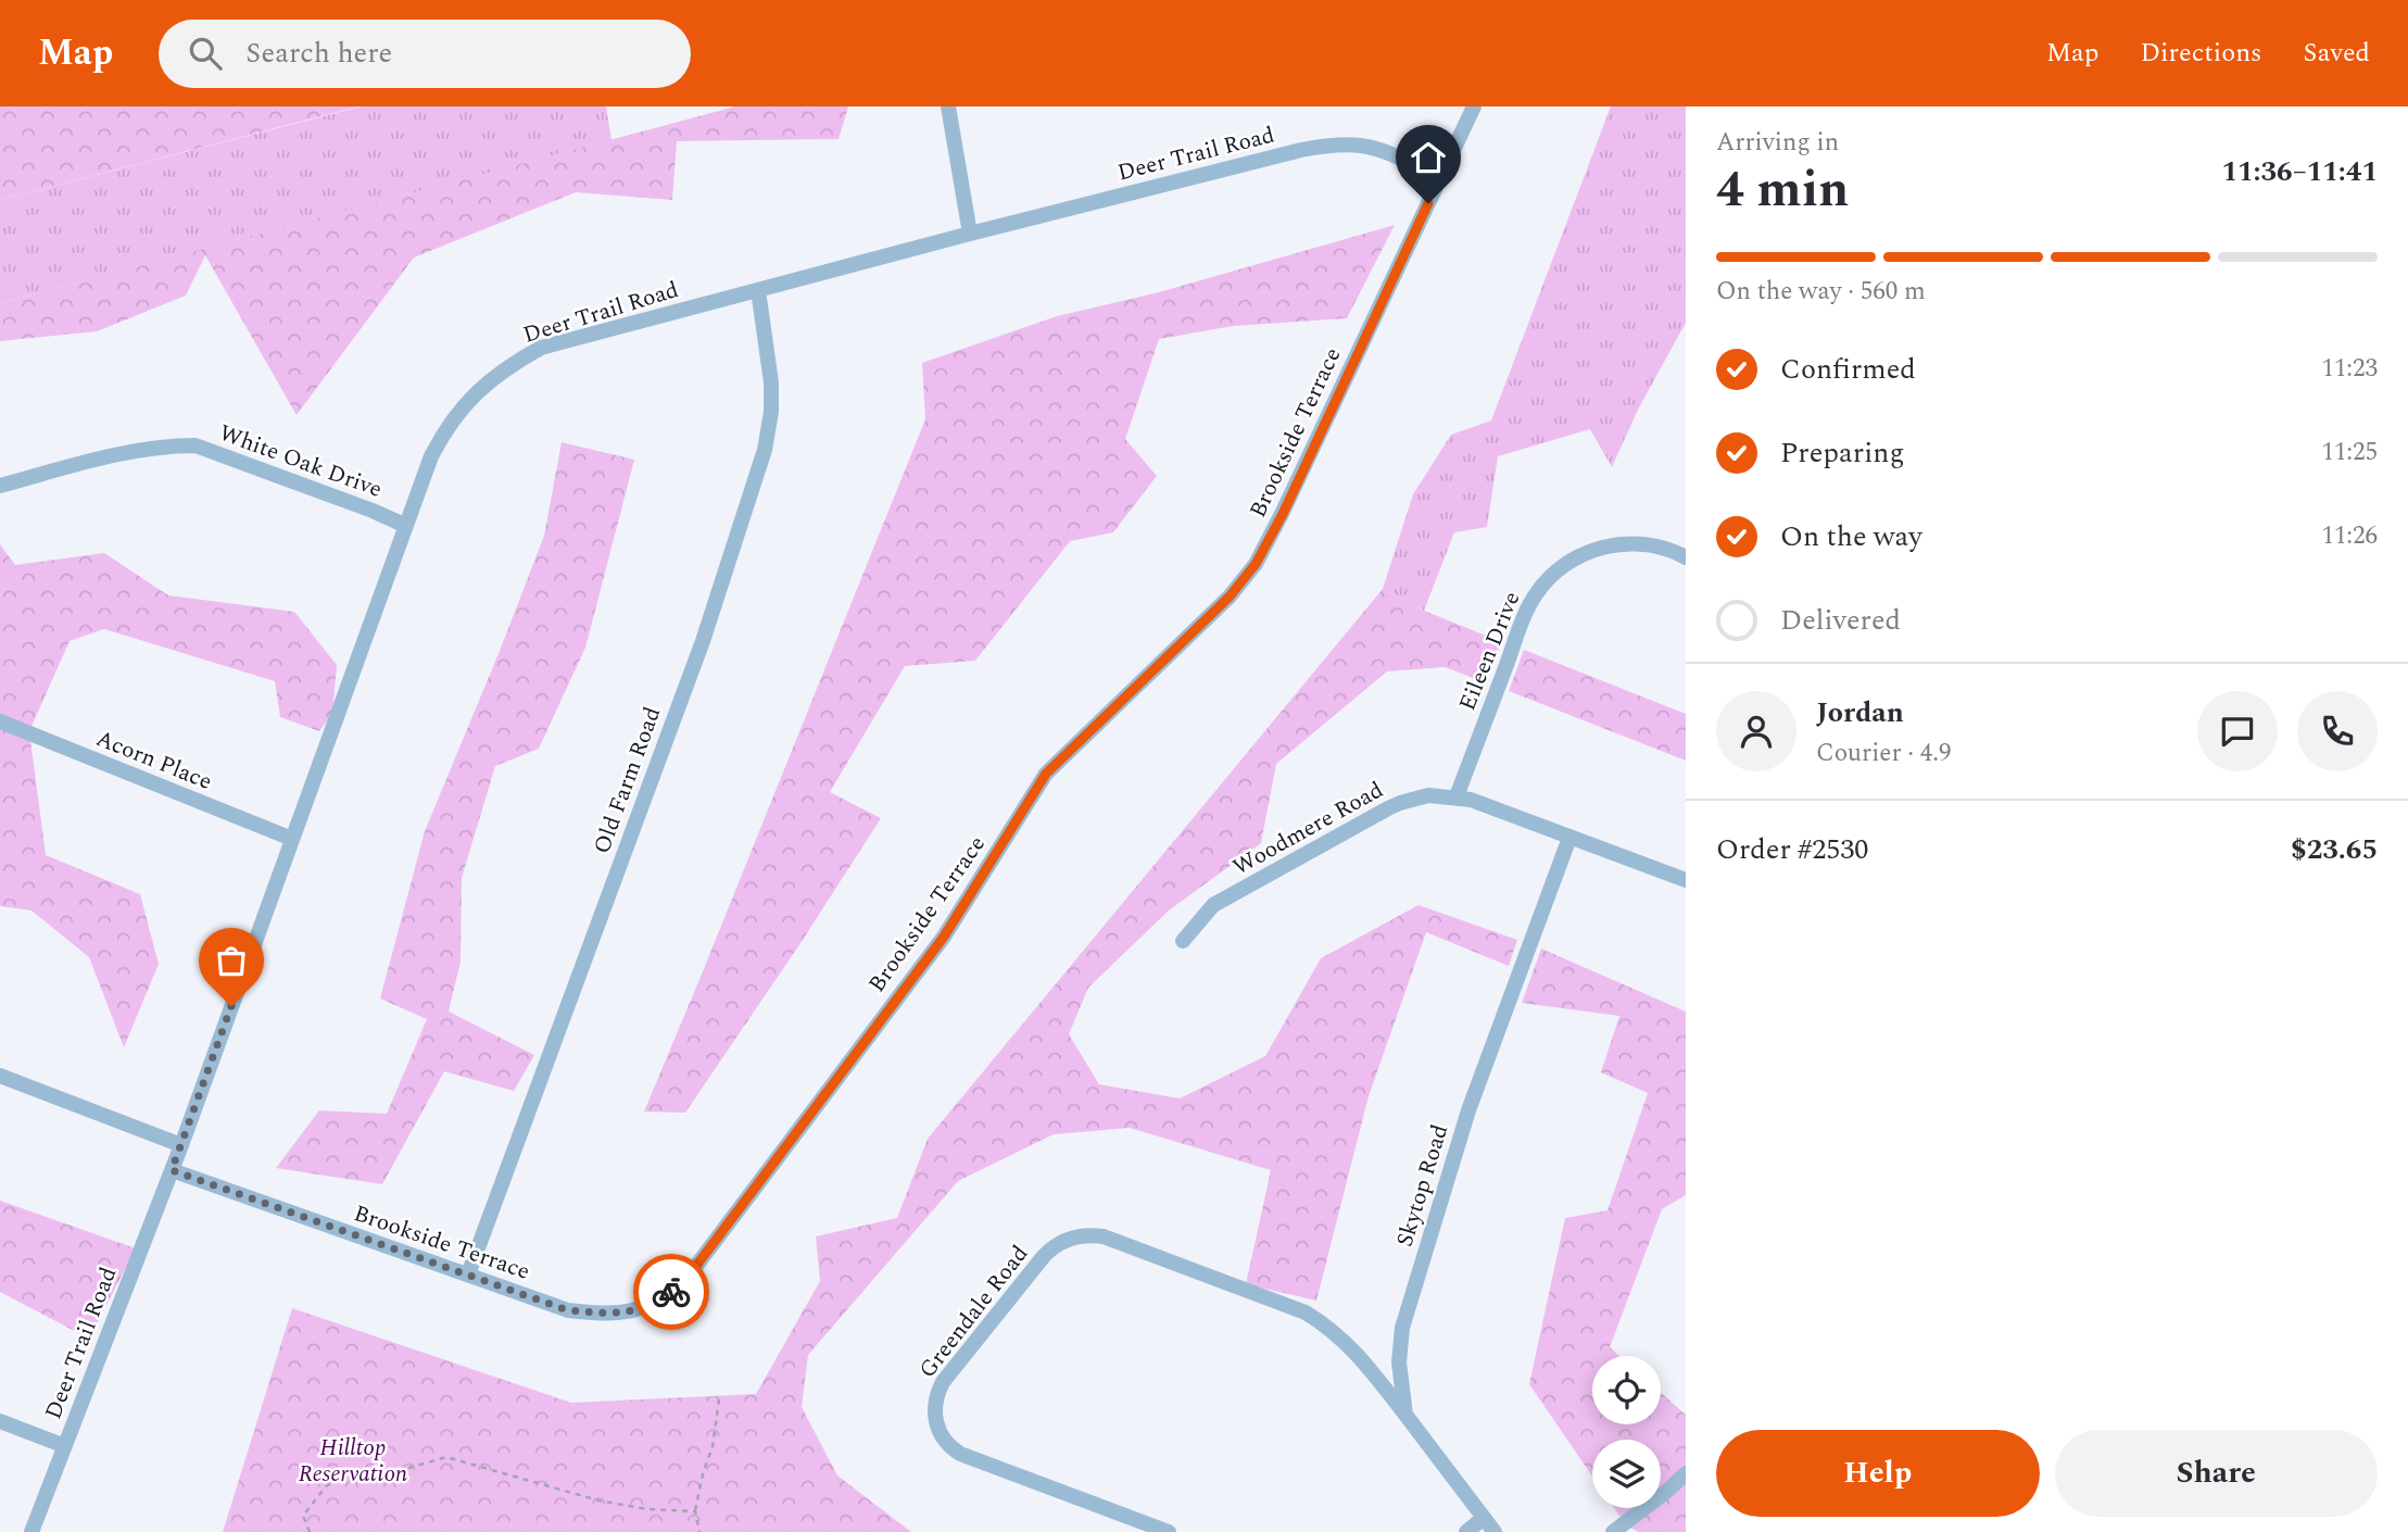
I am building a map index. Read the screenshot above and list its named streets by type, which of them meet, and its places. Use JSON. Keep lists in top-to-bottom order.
{
  "streets": {
    "street": [
      "Deer Trail Road",
      "Brookside Terrace",
      "White Oak Drive",
      "Eileen Drive",
      "Acorn Place",
      "Old Farm Road",
      "Woodmere Road",
      "Skytop Road",
      "Greendale Road"
    ]
  },
  "crossings": [
    ["Deer Trail Road", "Brookside Terrace"],
    ["Deer Trail Road", "White Oak Drive"],
    ["Deer Trail Road", "Acorn Place"],
    ["Deer Trail Road", "Old Farm Road"],
    ["Brookside Terrace", "Old Farm Road"],
    ["Eileen Drive", "Woodmere Road"],
    ["Woodmere Road", "Skytop Road"],
    ["Skytop Road", "Greendale Road"]
  ],
  "parks": ["Hilltop Reservation"],
  "page": {
    "header": "Map",
    "search": "Search here",
    "nav": ["Map", "Directions", "Saved"],
    "heading": ["4 min", "Arriving in", "11:36–11:41"],
    "panel": [
      "Jordan",
      "Courier · 4.9",
      "Order #2530",
      "$23.65"
    ],
    "bar": "On the way · 560 m",
    "list": [
      ["Confirmed", "11:23"],
      ["Preparing", "11:25"],
      ["On the way", "11:26"],
      "Delivered"
    ],
    "buttons": ["Help", "Share"]
  }
}
